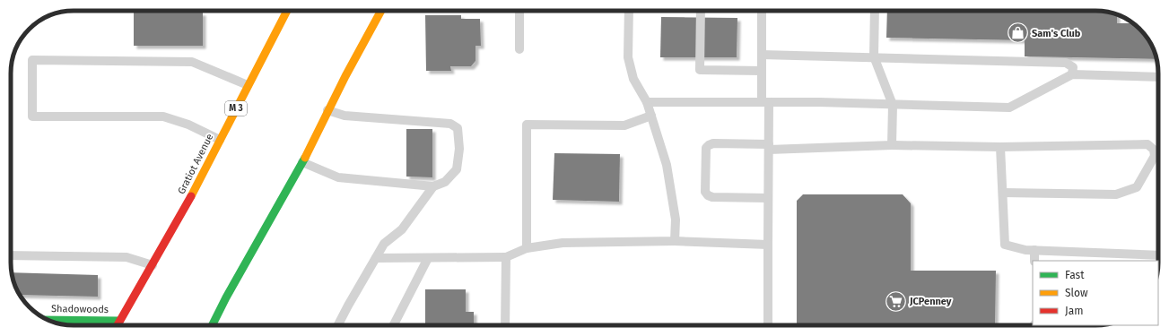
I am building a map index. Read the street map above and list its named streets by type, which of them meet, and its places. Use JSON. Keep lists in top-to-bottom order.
{
  "streets": {
    "main road": ["M 3", "Gratiot Avenue", "Shadowoods"]
  },
  "crossings": [
    ["Gratiot Avenue", "Shadowoods"]
  ],
  "places": {
    "shop": ["Sam's Club"],
    "supermarket": ["JCPenney"]
  },
  "legend": ["Fast", "Slow", "Jam"]
}
